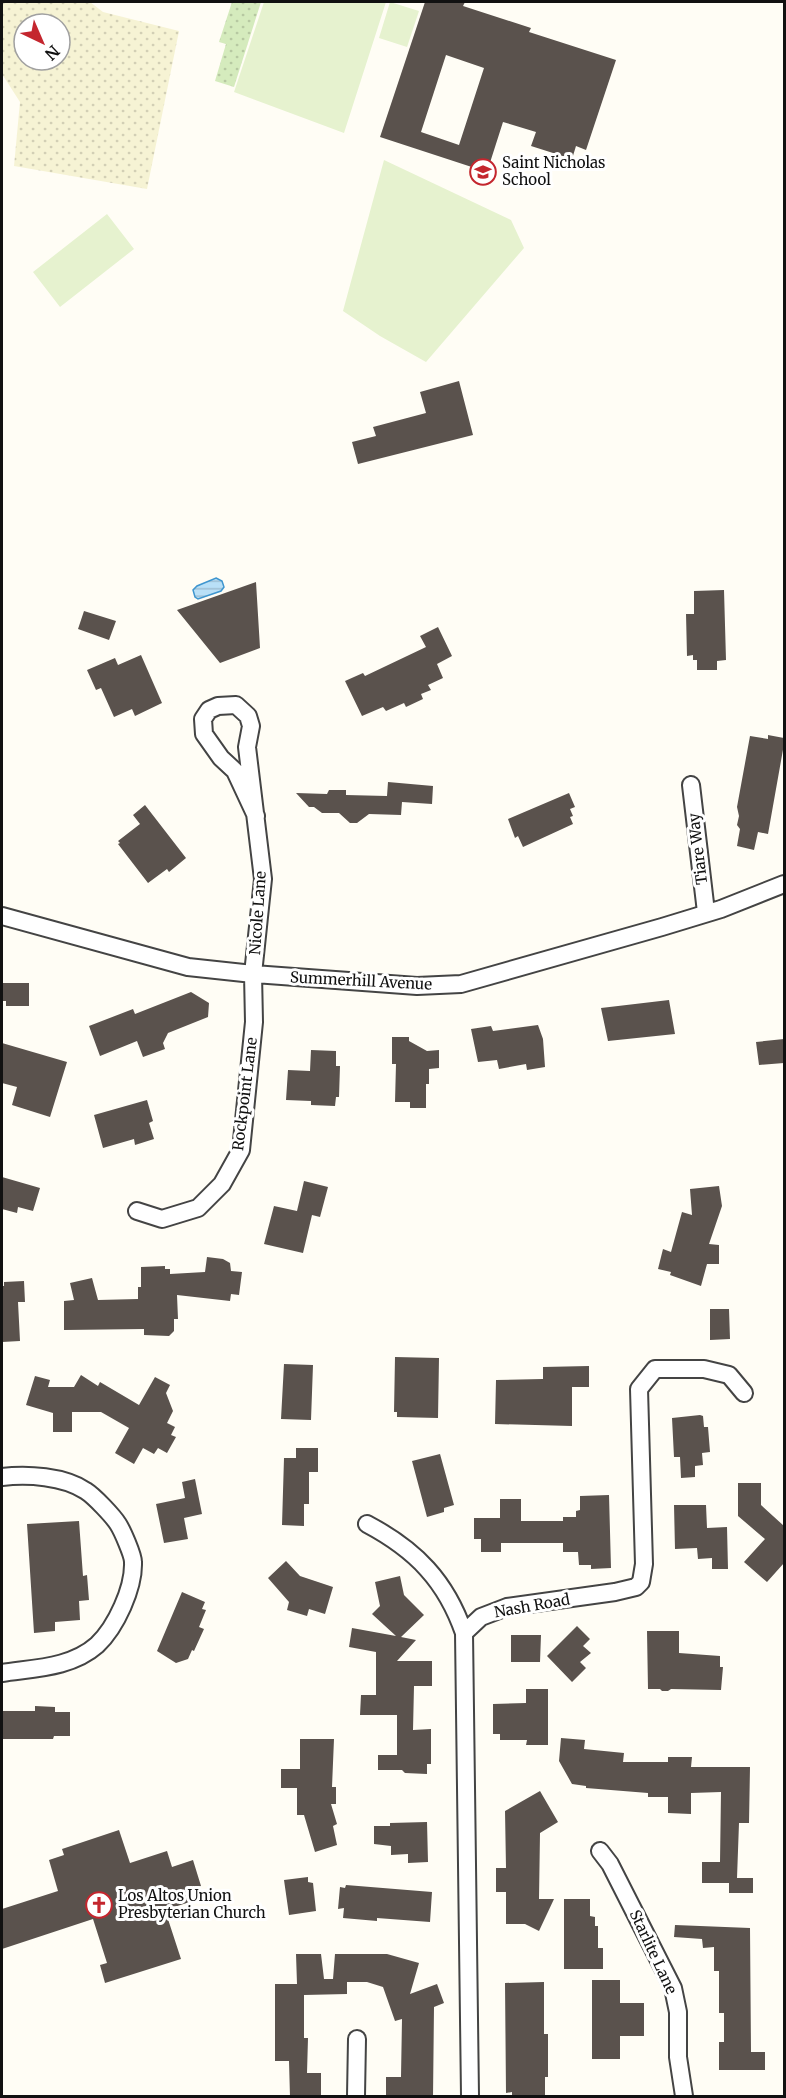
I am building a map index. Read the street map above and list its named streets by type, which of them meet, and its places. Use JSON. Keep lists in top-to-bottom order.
{
  "streets": {
    "street": [
      "Tiare Way",
      "Nicole Lane",
      "Summerhill Avenue",
      "Rockpoint Lane",
      "Nash Road",
      "Starlite Lane"
    ]
  },
  "crossings": [
    ["Tiare Way", "Summerhill Avenue"],
    ["Nicole Lane", "Summerhill Avenue"],
    ["Nicole Lane", "Rockpoint Lane"],
    ["Summerhill Avenue", "Rockpoint Lane"]
  ],
  "places": {
    "school or university": ["Saint Nicholas School"],
    "church": ["Los Altos Union Presbyterian Church"]
  },
  "north": "bottom right"
}
